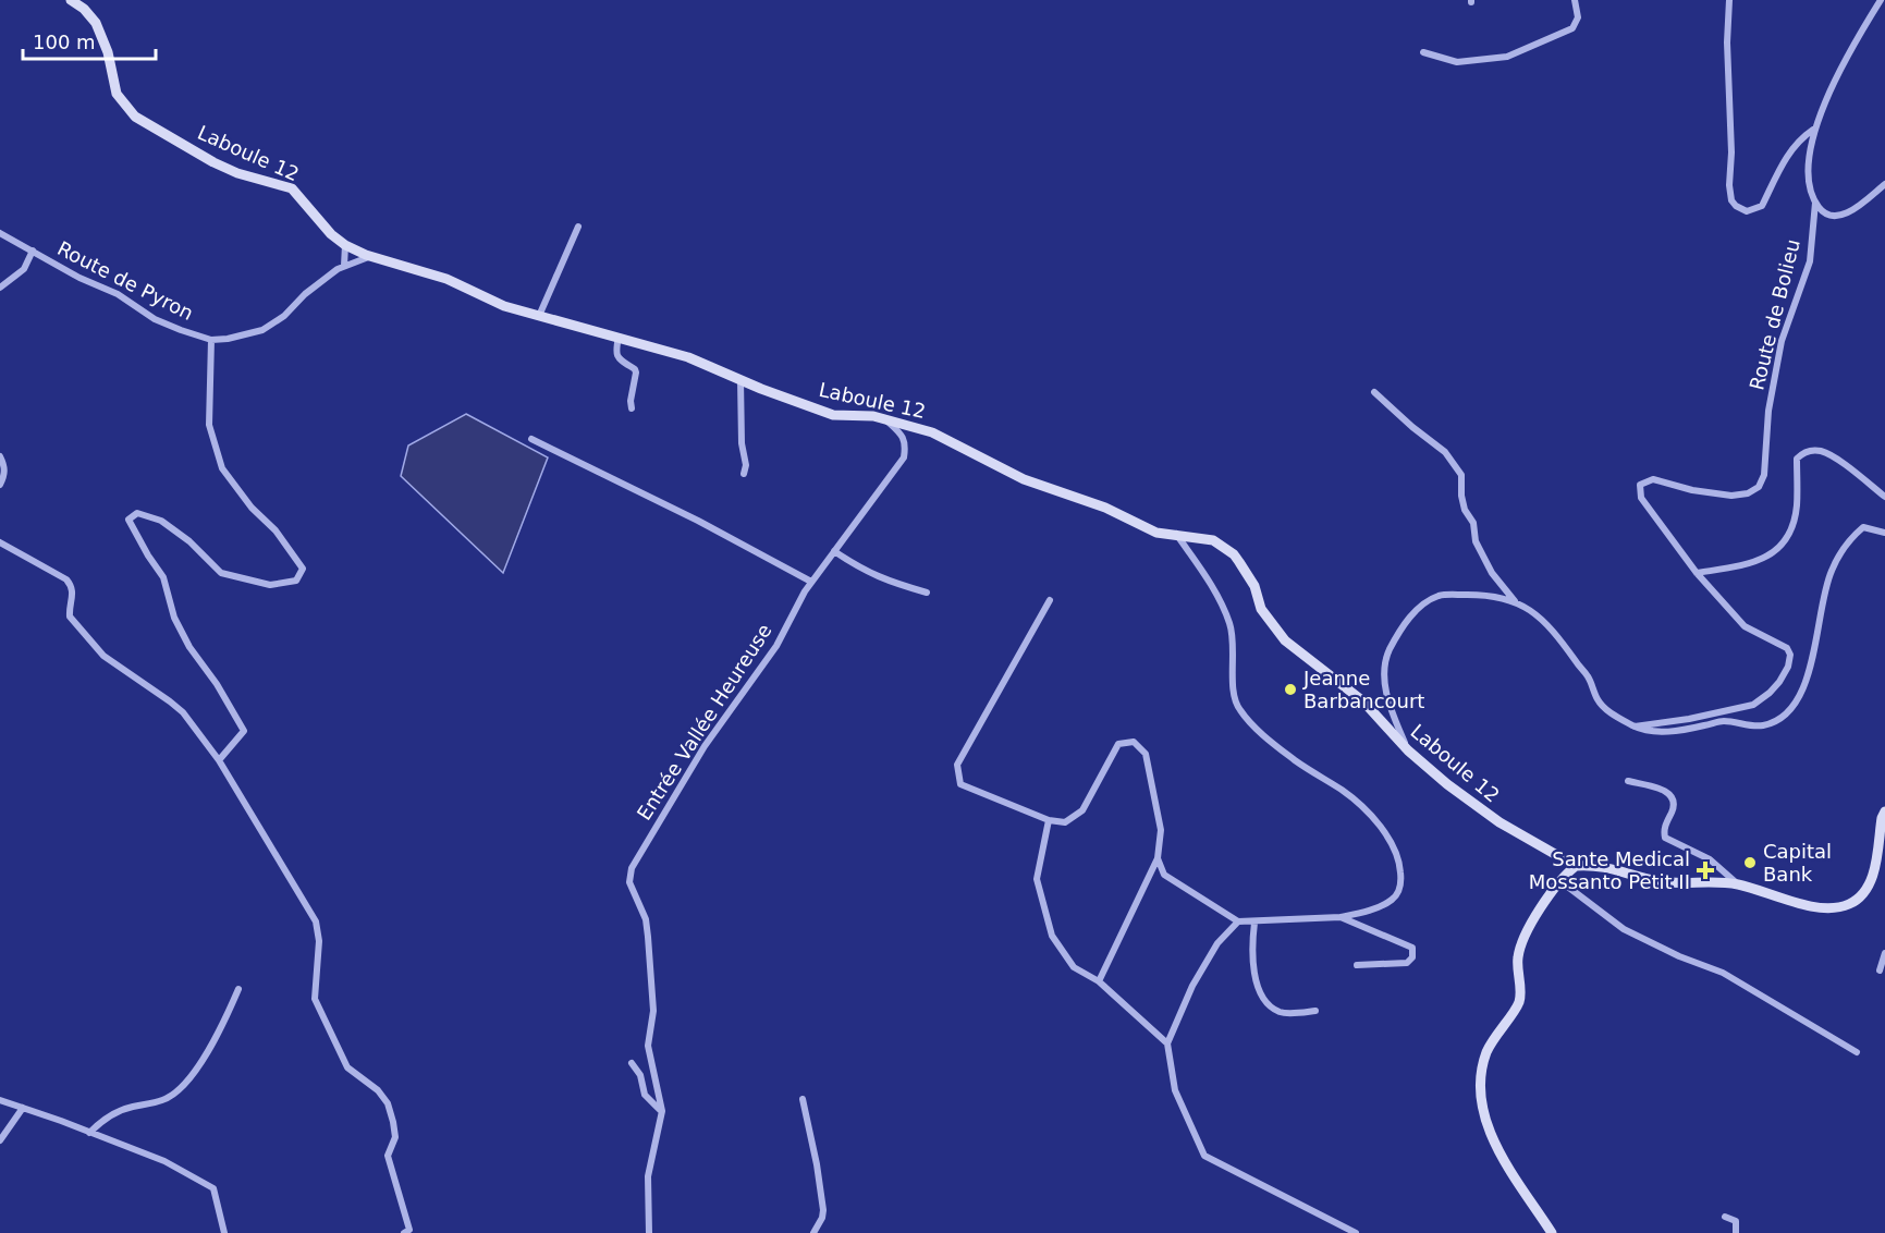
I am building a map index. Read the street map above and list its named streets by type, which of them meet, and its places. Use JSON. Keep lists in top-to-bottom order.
{
  "streets": {
    "street": [
      "Laboule 12",
      "Route de Pyron",
      "Route de Bolieu",
      "Entrée Vallée Heureuse"
    ]
  },
  "crossings": [
    ["Laboule 12", "Route de Pyron"],
    ["Laboule 12", "Entrée Vallée Heureuse"]
  ],
  "places": {
    "other": ["Jeanne Barbancourt", "Capital Bank"],
    "health": ["Sante Medical Mossanto Petit II"]
  },
  "scale_bar": "100 m"
}
